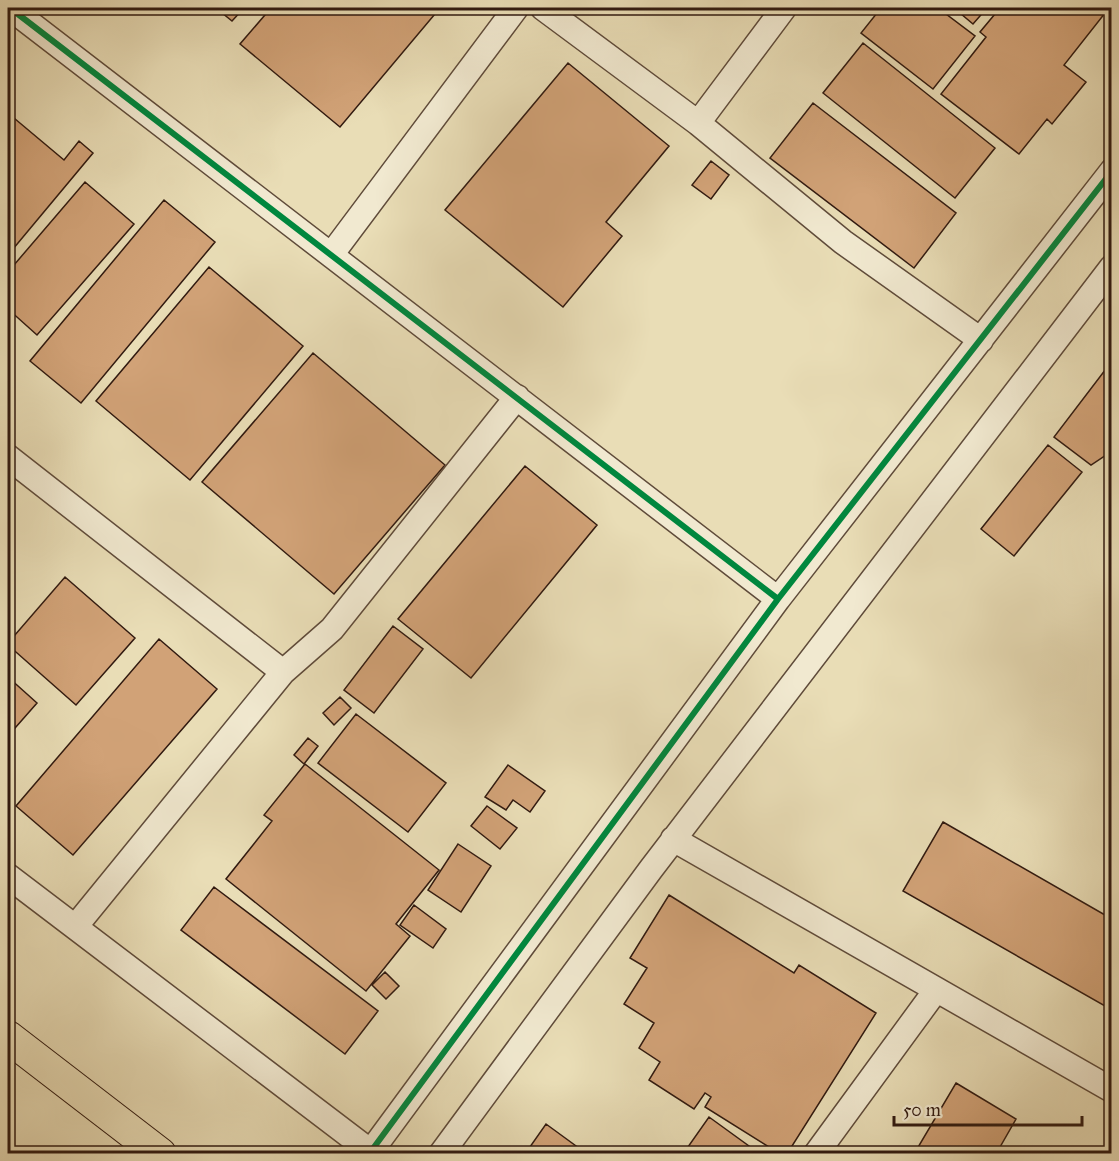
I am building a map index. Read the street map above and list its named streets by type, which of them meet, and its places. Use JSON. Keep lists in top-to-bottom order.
{
  "scale_bar": "50 m"
}
